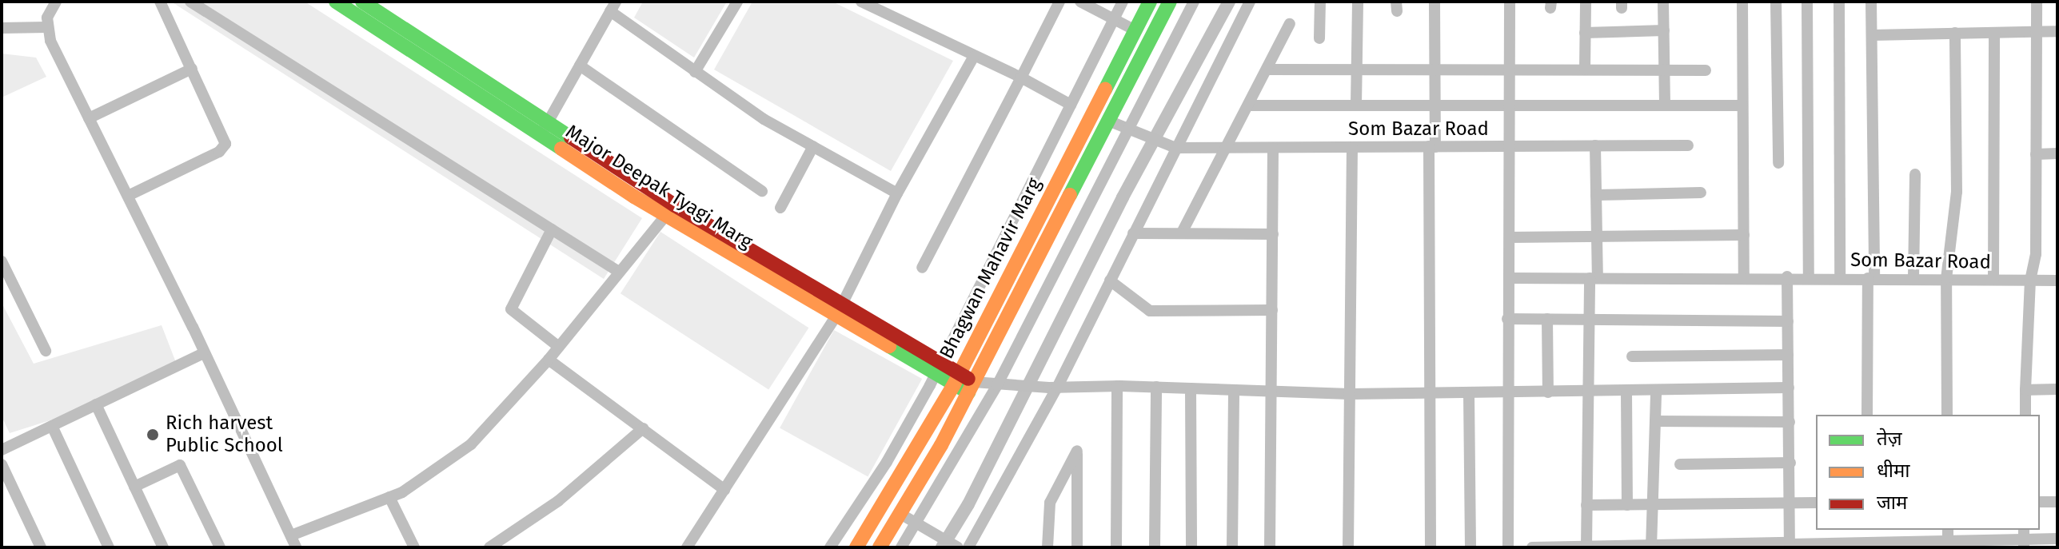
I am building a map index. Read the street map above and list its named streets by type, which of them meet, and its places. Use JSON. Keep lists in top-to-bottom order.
{
  "streets": {
    "main road": ["Major Deepak Tyagi Marg", "Bhagwan Mahavir Marg"],
    "street": ["Som Bazar Road"]
  },
  "crossings": [
    ["Major Deepak Tyagi Marg", "Bhagwan Mahavir Marg"]
  ],
  "places": ["Rich harvest Public School"],
  "legend": ["तेज़", "धीमा", "जाम"]
}
